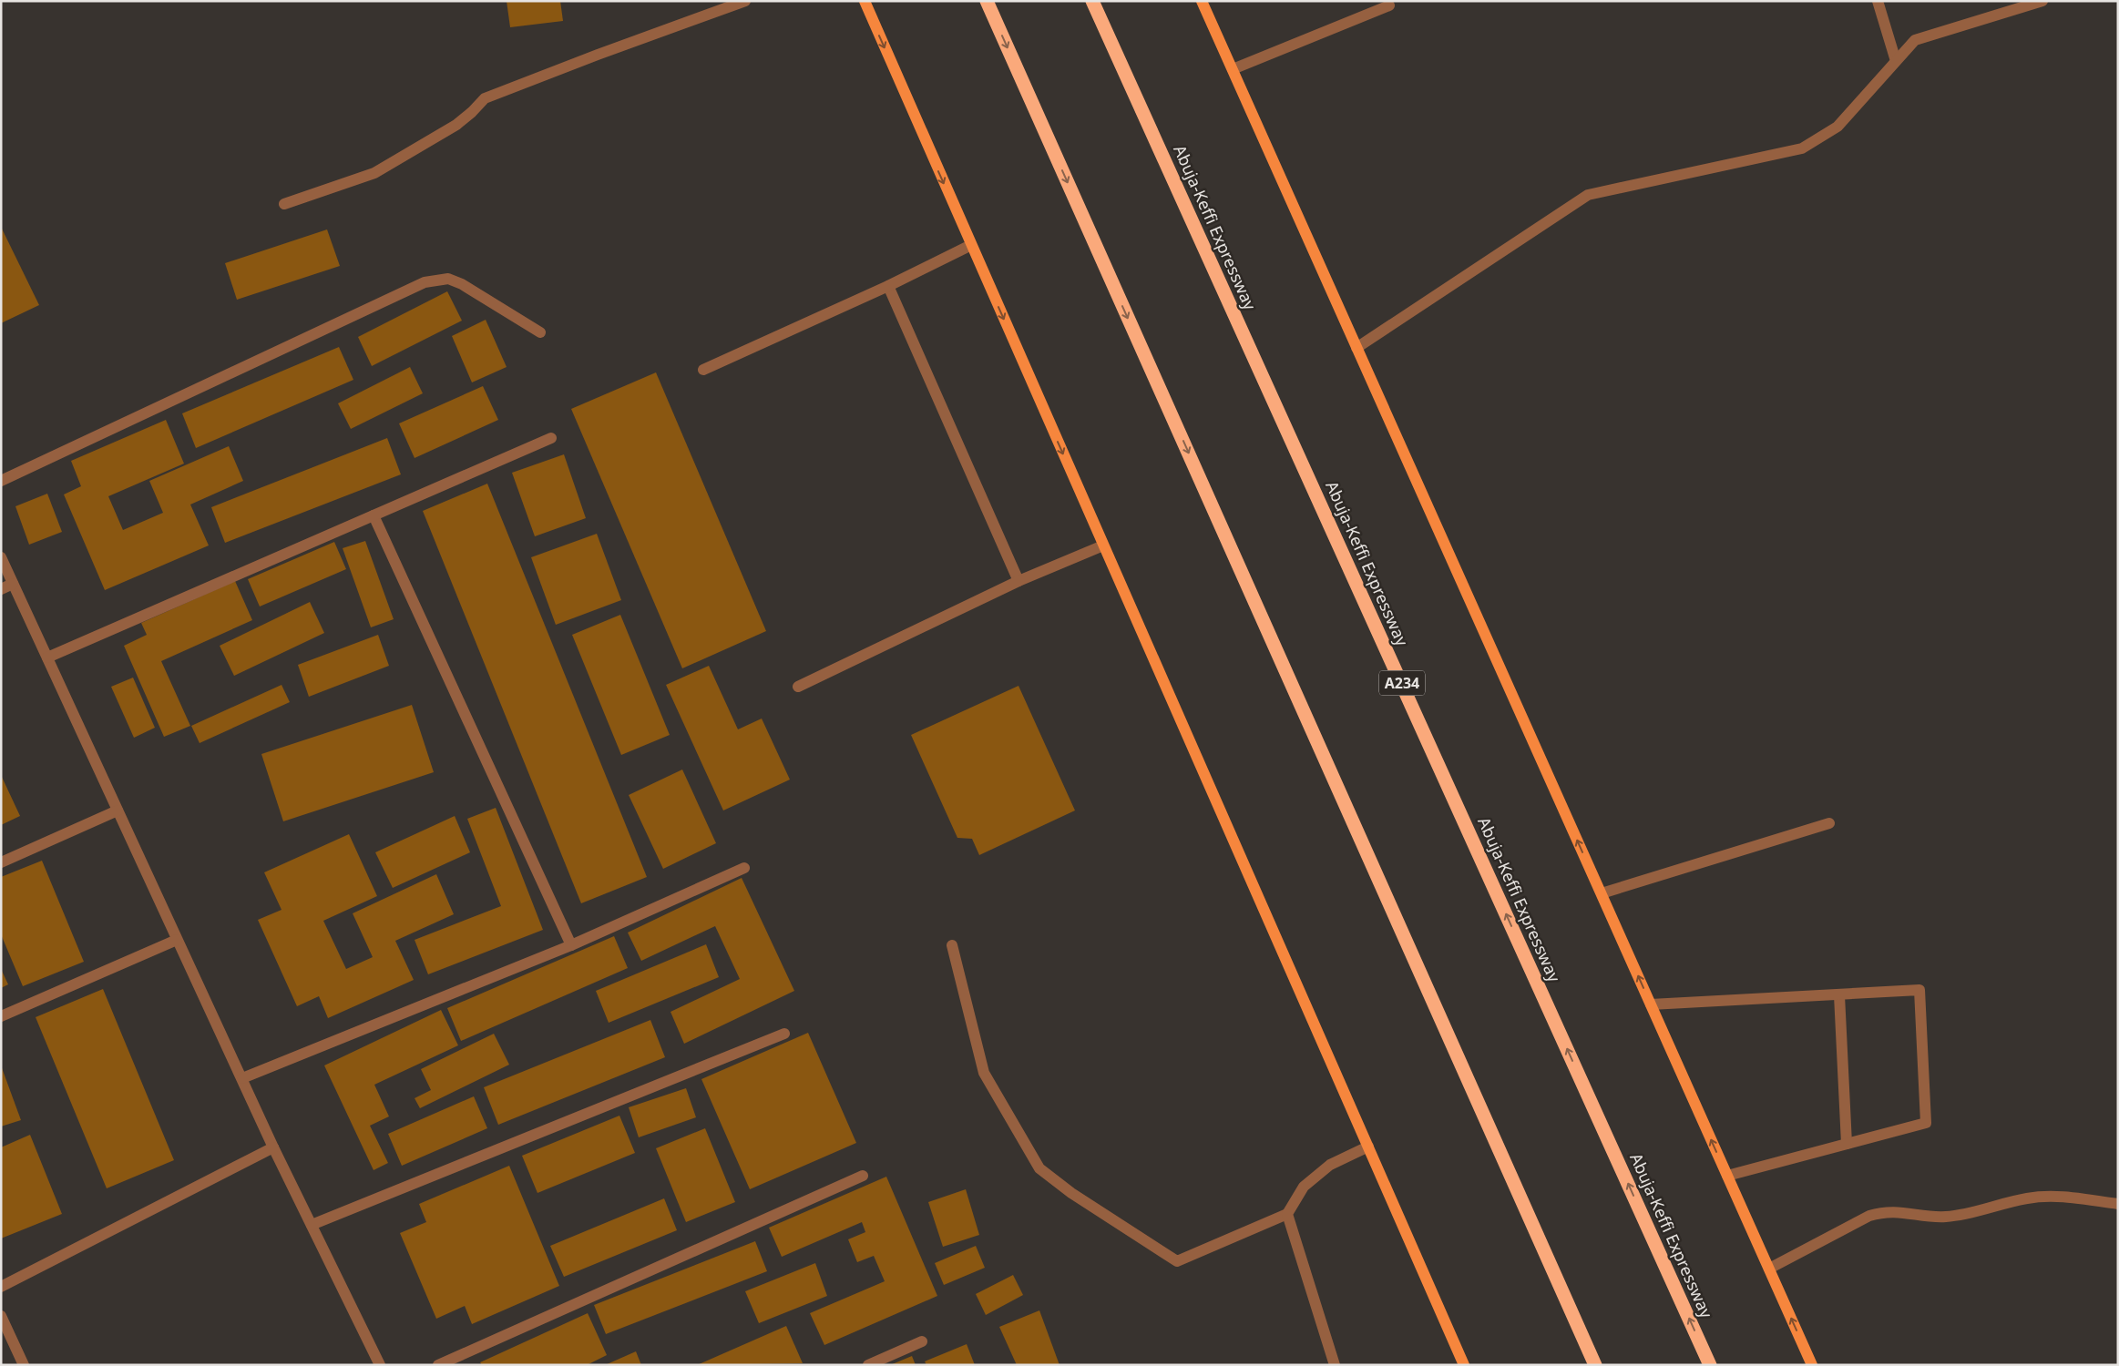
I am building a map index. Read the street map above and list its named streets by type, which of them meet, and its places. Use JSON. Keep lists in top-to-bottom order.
{
  "streets": {
    "highway": ["Abuja-Keffi Expressway", "A234"]
  }
}
